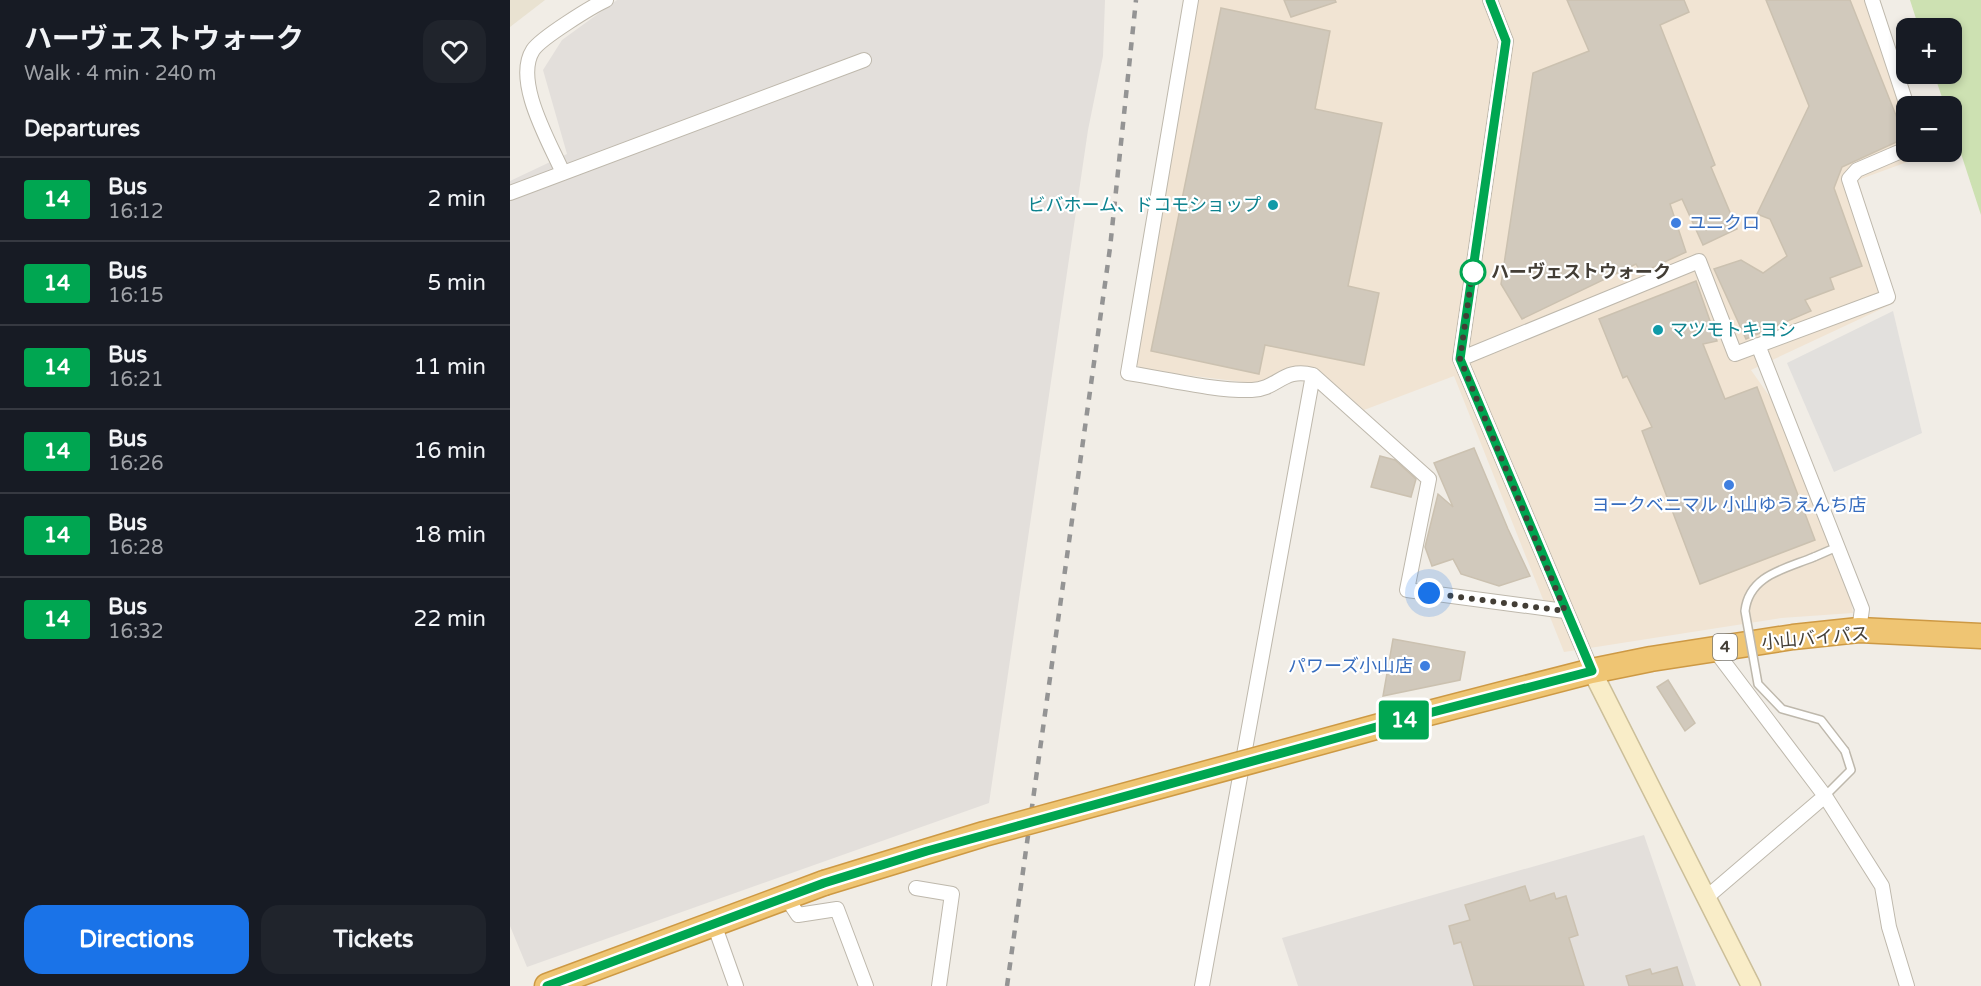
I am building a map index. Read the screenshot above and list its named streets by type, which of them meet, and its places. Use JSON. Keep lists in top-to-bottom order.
{
  "streets": {
    "highway": ["小山バイパス", "4"]
  },
  "places": [
    "ビバホーム、ドコモショップ",
    "ユニクロ",
    "ハーヴェストウォーク",
    "マツモトキヨシ",
    "ヨークベニマル 小山ゆうえんち店",
    "パワーズ小山店"
  ],
  "lines": ["bus line 14"],
  "page": {
    "heading": [
      ["ハーヴェストウォーク", "Walk · 4 min · 240 m"],
      "Departures"
    ],
    "on_map": "14",
    "map_buttons": ["+", "−"],
    "list": [
      {
        "mark": "14",
        "name": "Bus",
        "note": "16:12",
        "value": "2 min"
      },
      {
        "mark": "14",
        "name": "Bus",
        "note": "16:15",
        "value": "5 min"
      },
      {
        "mark": "14",
        "name": "Bus",
        "note": "16:21",
        "value": "11 min"
      },
      {
        "mark": "14",
        "name": "Bus",
        "note": "16:26",
        "value": "16 min"
      },
      {
        "mark": "14",
        "name": "Bus",
        "note": "16:28",
        "value": "18 min"
      },
      {
        "mark": "14",
        "name": "Bus",
        "note": "16:32",
        "value": "22 min"
      }
    ],
    "buttons": ["Directions", "Tickets"]
  }
}
